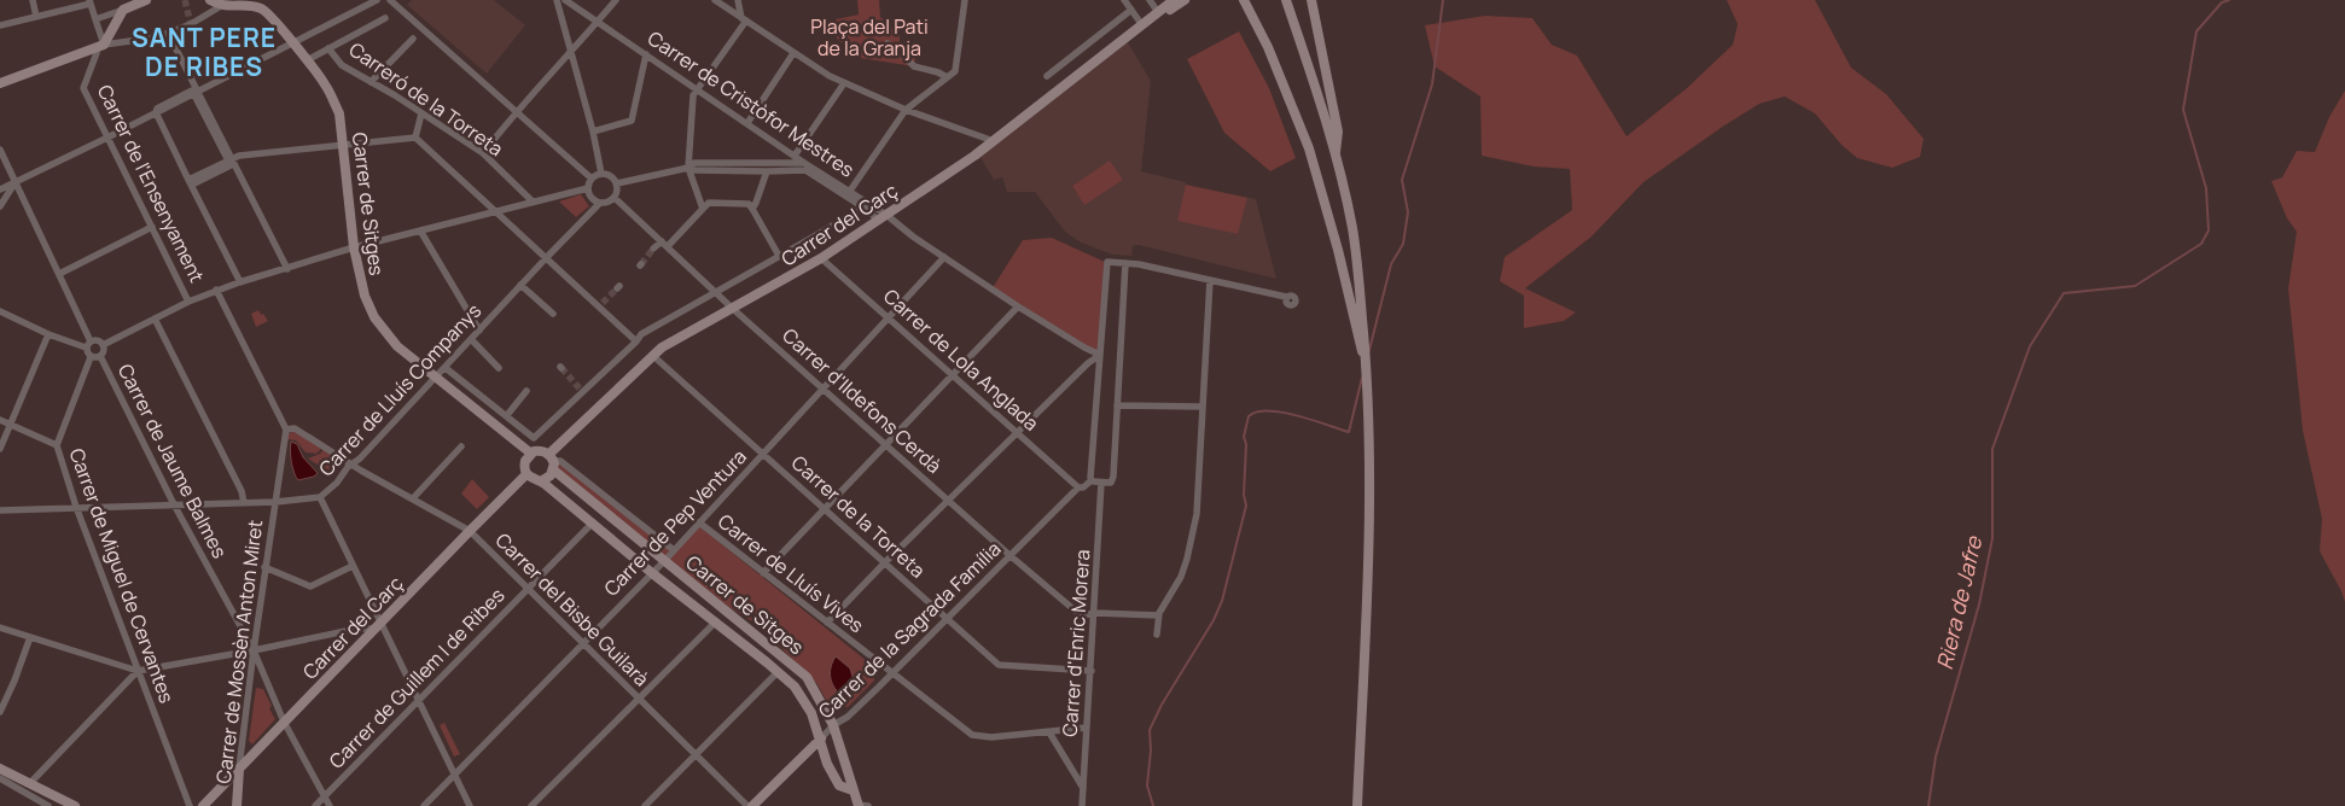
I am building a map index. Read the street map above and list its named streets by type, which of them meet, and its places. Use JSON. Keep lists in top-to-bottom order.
{
  "streets": {
    "street": [
      "Carreró de la Torreta",
      "Carrer de Cristòfor Mestres",
      "Carrer de l'Ensenyament",
      "Carrer de Sitges",
      "Carrer del Carç",
      "Carrer de Lola Anglada",
      "Carrer de Lluís Companys",
      "Carrer d'Ildefons Cerdà",
      "Carrer de Jaume Balmes",
      "Carrer de la Torreta",
      "Carrer de Pep Ventura",
      "Carrer de Lluís Vives",
      "Carrer de Miguel de Cervantes",
      "Carrer del Bisbe Guilarà",
      "Carrer de la Sagrada Família",
      "Carrer d'Enric Morera",
      "Carrer de Mossèn Anton Miret",
      "Carrer de Guillem I de Ribes"
    ]
  },
  "crossings": [
    ["Carrer de Cristòfor Mestres", "Carrer del Carç"],
    ["Carrer de Cristòfor Mestres", "Carrer de Pep Ventura"],
    ["Carrer de Sitges", "Carrer del Carç"],
    ["Carrer de Sitges", "Carrer de Lluís Companys"],
    ["Carrer de Sitges", "Carrer de Pep Ventura"],
    ["Carrer de Sitges", "Carrer de la Sagrada Família"],
    ["Carrer del Carç", "Carrer de Lola Anglada"],
    ["Carrer del Carç", "Carrer d'Ildefons Cerdà"],
    ["Carrer del Carç", "Carrer de Jaume Balmes"],
    ["Carrer del Carç", "Carrer de la Torreta"],
    ["Carrer del Carç", "Carrer del Bisbe Guilarà"],
    ["Carrer del Carç", "Carrer de Mossèn Anton Miret"],
    ["Carrer de Lola Anglada", "Carrer de Pep Ventura"],
    ["Carrer de Lola Anglada", "Carrer de la Sagrada Família"],
    ["Carrer de Lluís Companys", "Carrer d'Ildefons Cerdà"],
    ["Carrer de Lluís Companys", "Carrer de Jaume Balmes"],
    ["Carrer de Lluís Companys", "Carrer de Miguel de Cervantes"],
    ["Carrer de Lluís Companys", "Carrer del Bisbe Guilarà"],
    ["Carrer de Lluís Companys", "Carrer de Mossèn Anton Miret"],
    ["Carrer d'Ildefons Cerdà", "Carrer de Pep Ventura"],
    ["Carrer d'Ildefons Cerdà", "Carrer de la Sagrada Família"],
    ["Carrer d'Ildefons Cerdà", "Carrer d'Enric Morera"],
    ["Carrer de Jaume Balmes", "Carrer de Miguel de Cervantes"],
    ["Carrer de Jaume Balmes", "Carrer de Mossèn Anton Miret"],
    ["Carrer de Jaume Balmes", "Carrer de Guillem I de Ribes"],
    ["Carrer de la Torreta", "Carrer de Pep Ventura"],
    ["Carrer de la Torreta", "Carrer de la Sagrada Família"],
    ["Carrer de la Torreta", "Carrer d'Enric Morera"],
    ["Carrer de Pep Ventura", "Carrer de Lluís Vives"],
    ["Carrer de Pep Ventura", "Carrer del Bisbe Guilarà"],
    ["Carrer de Lluís Vives", "Carrer de la Sagrada Família"],
    ["Carrer de Lluís Vives", "Carrer d'Enric Morera"],
    ["Carrer del Bisbe Guilarà", "Carrer de Mossèn Anton Miret"],
    ["Carrer del Bisbe Guilarà", "Carrer de Guillem I de Ribes"]
  ],
  "districts": ["SANT PERE DE RIBES"],
  "water": ["Riera de Jafre"],
  "parks": ["Plaça del Pati de la Granja"]
}
